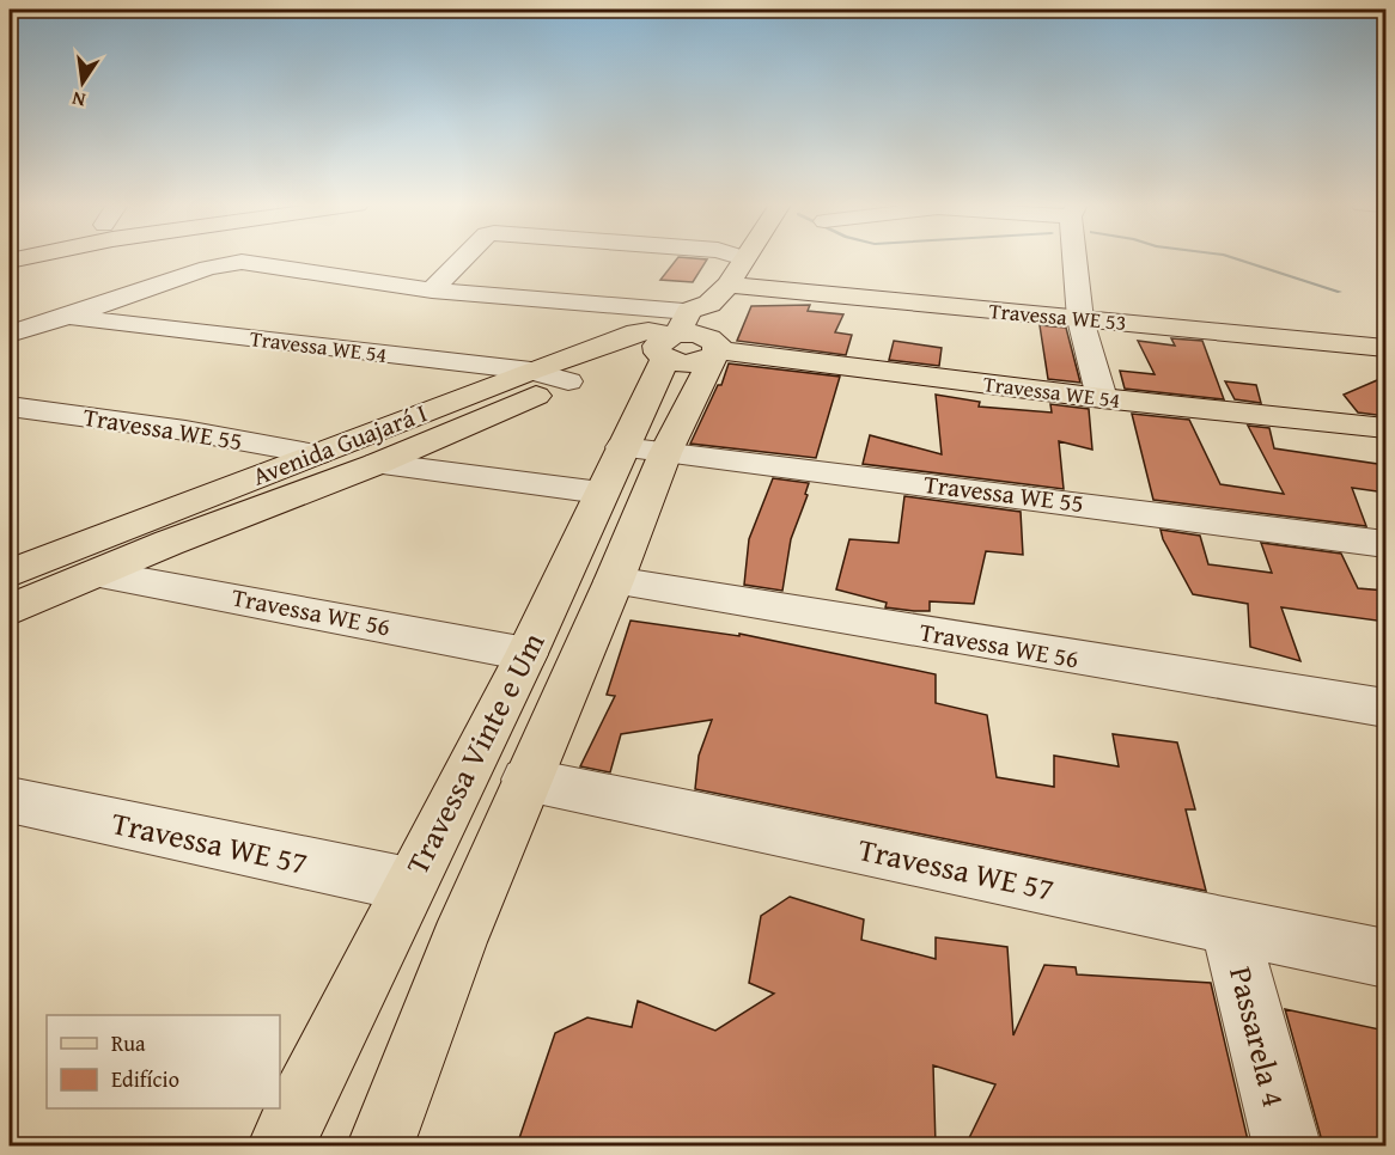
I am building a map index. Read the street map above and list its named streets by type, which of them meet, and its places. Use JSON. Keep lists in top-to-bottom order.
{
  "streets": {
    "main road": [
      "Travessa WE 53",
      "Travessa WE 54",
      "Avenida Guajará I",
      "Travessa Vinte e Um"
    ],
    "street": [
      "Travessa WE 55",
      "Travessa WE 56",
      "Travessa WE 57",
      "Passarela 4"
    ]
  },
  "crossings": [
    ["Travessa WE 54", "Avenida Guajará I"],
    ["Travessa WE 54", "Travessa Vinte e Um"],
    ["Travessa WE 55", "Avenida Guajará I"],
    ["Travessa WE 55", "Travessa Vinte e Um"],
    ["Avenida Guajará I", "Travessa WE 56"],
    ["Avenida Guajará I", "Travessa Vinte e Um"],
    ["Travessa WE 56", "Travessa Vinte e Um"],
    ["Travessa Vinte e Um", "Travessa WE 57"],
    ["Travessa WE 57", "Passarela 4"]
  ],
  "legend": ["Rua", "Edifício"],
  "north": "bottom"
}
